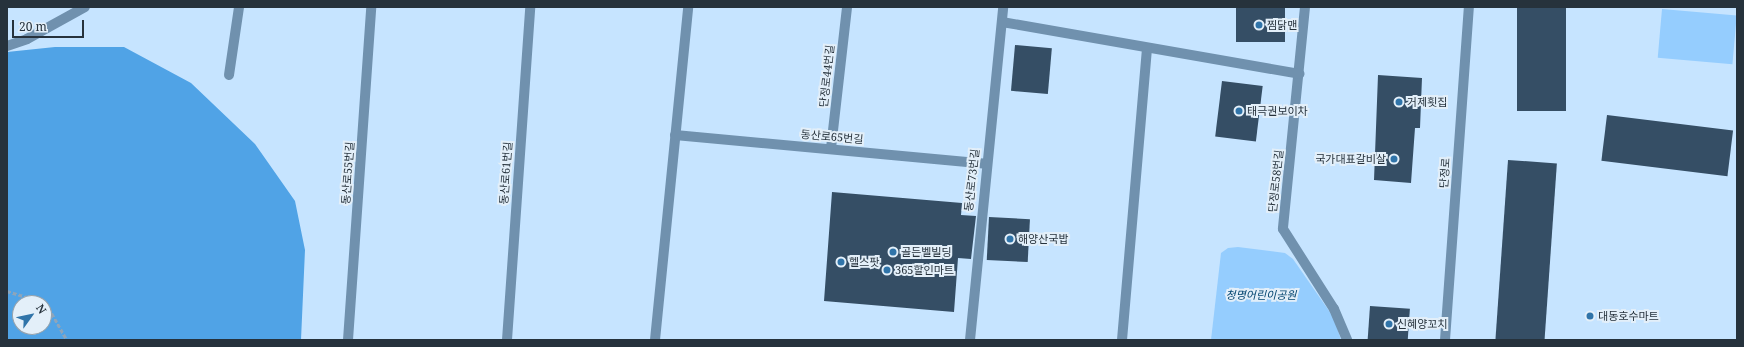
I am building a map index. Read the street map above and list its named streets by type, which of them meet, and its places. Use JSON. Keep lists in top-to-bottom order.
{
  "streets": {
    "street": [
      "단정로44번길",
      "동산로65번길",
      "동산로55번길",
      "동산로61번길",
      "단정로",
      "동산로73번길",
      "단정로58번길"
    ]
  },
  "crossings": [
    ["단정로44번길", "동산로65번길"],
    ["동산로65번길", "동산로73번길"]
  ],
  "parks": ["청명어린이공원"],
  "places": [
    "찜닭맨",
    "거제횟집",
    "태극권보이차",
    "국가대표갈비살",
    "해양산국밥",
    "골든벨빌딩",
    "헬스팟",
    "365할인마트",
    "대동호수마트",
    "신혜양꼬치"
  ],
  "scale_bar": "20 m",
  "north": "top right"
}
